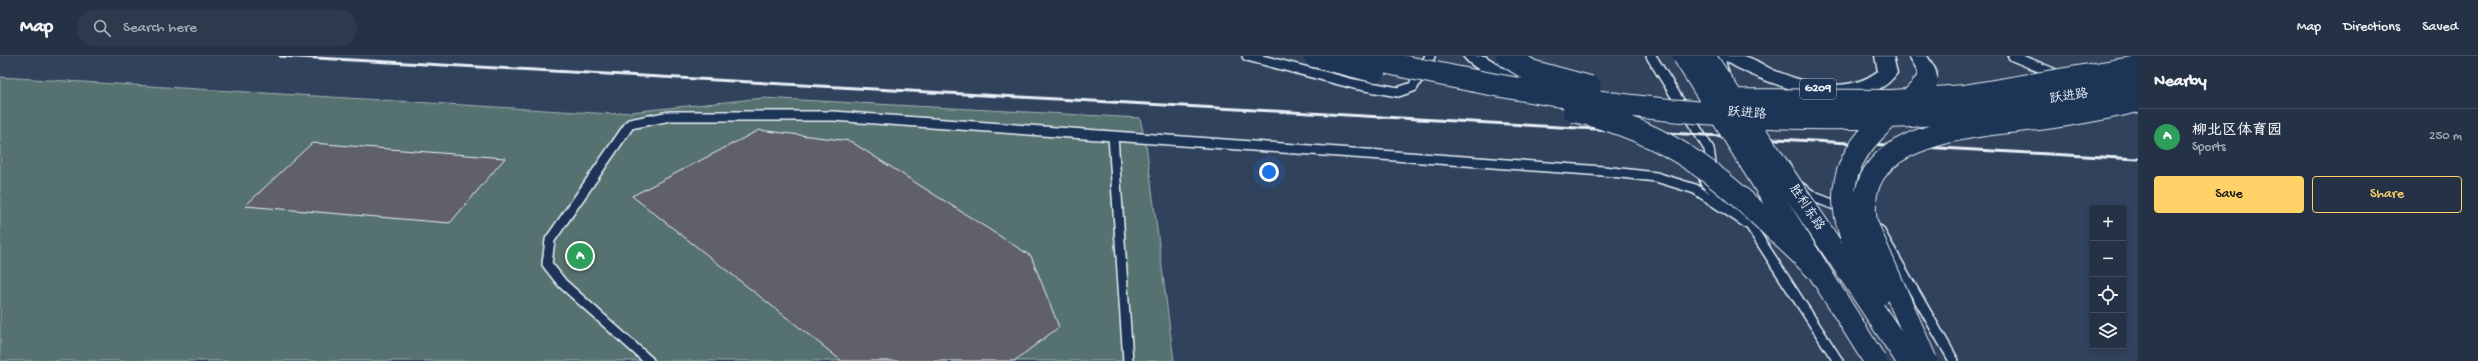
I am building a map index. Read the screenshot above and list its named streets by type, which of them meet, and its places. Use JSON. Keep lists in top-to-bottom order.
{
  "streets": {
    "main road": ["G209", "跃进路", "胜利东路"]
  },
  "page": {
    "header": "Map",
    "search": "Search here",
    "nav": ["Map", "Directions", "Saved"],
    "heading": "Nearby",
    "list": [
      {
        "mark": "A",
        "name": "柳北区体育园",
        "note": "Sports",
        "value": "250 m"
      }
    ],
    "buttons": ["Save", "Share"],
    "map_buttons": ["+", "−"],
    "pins": "A"
  }
}
